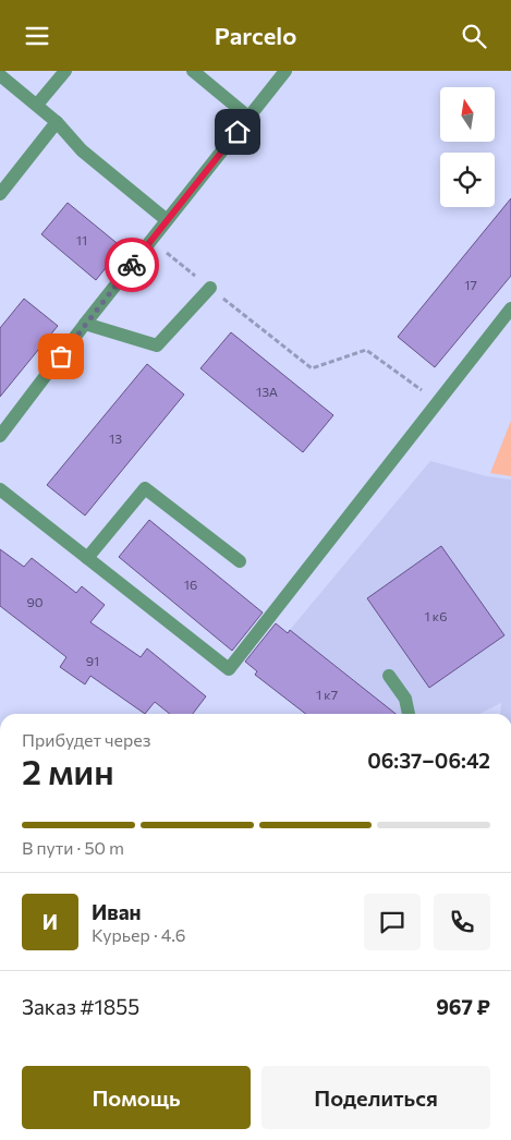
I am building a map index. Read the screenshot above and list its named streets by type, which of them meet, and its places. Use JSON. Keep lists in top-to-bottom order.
{
  "house_numbers": [
    "11",
    "17",
    "13А",
    "13",
    "16",
    "90",
    "1 к6",
    "91",
    "1 к7"
  ],
  "north": "top",
  "page": {
    "header": "Parcelo",
    "heading": ["2 мин", "Прибудет через", "06:37–06:42"],
    "panel": [
      "Иван",
      "Курьер · 4.6",
      "Заказ #1855",
      "967 ₽"
    ],
    "bar": "В пути · 50 m",
    "round": "И",
    "buttons": ["Помощь", "Поделиться"]
  }
}
